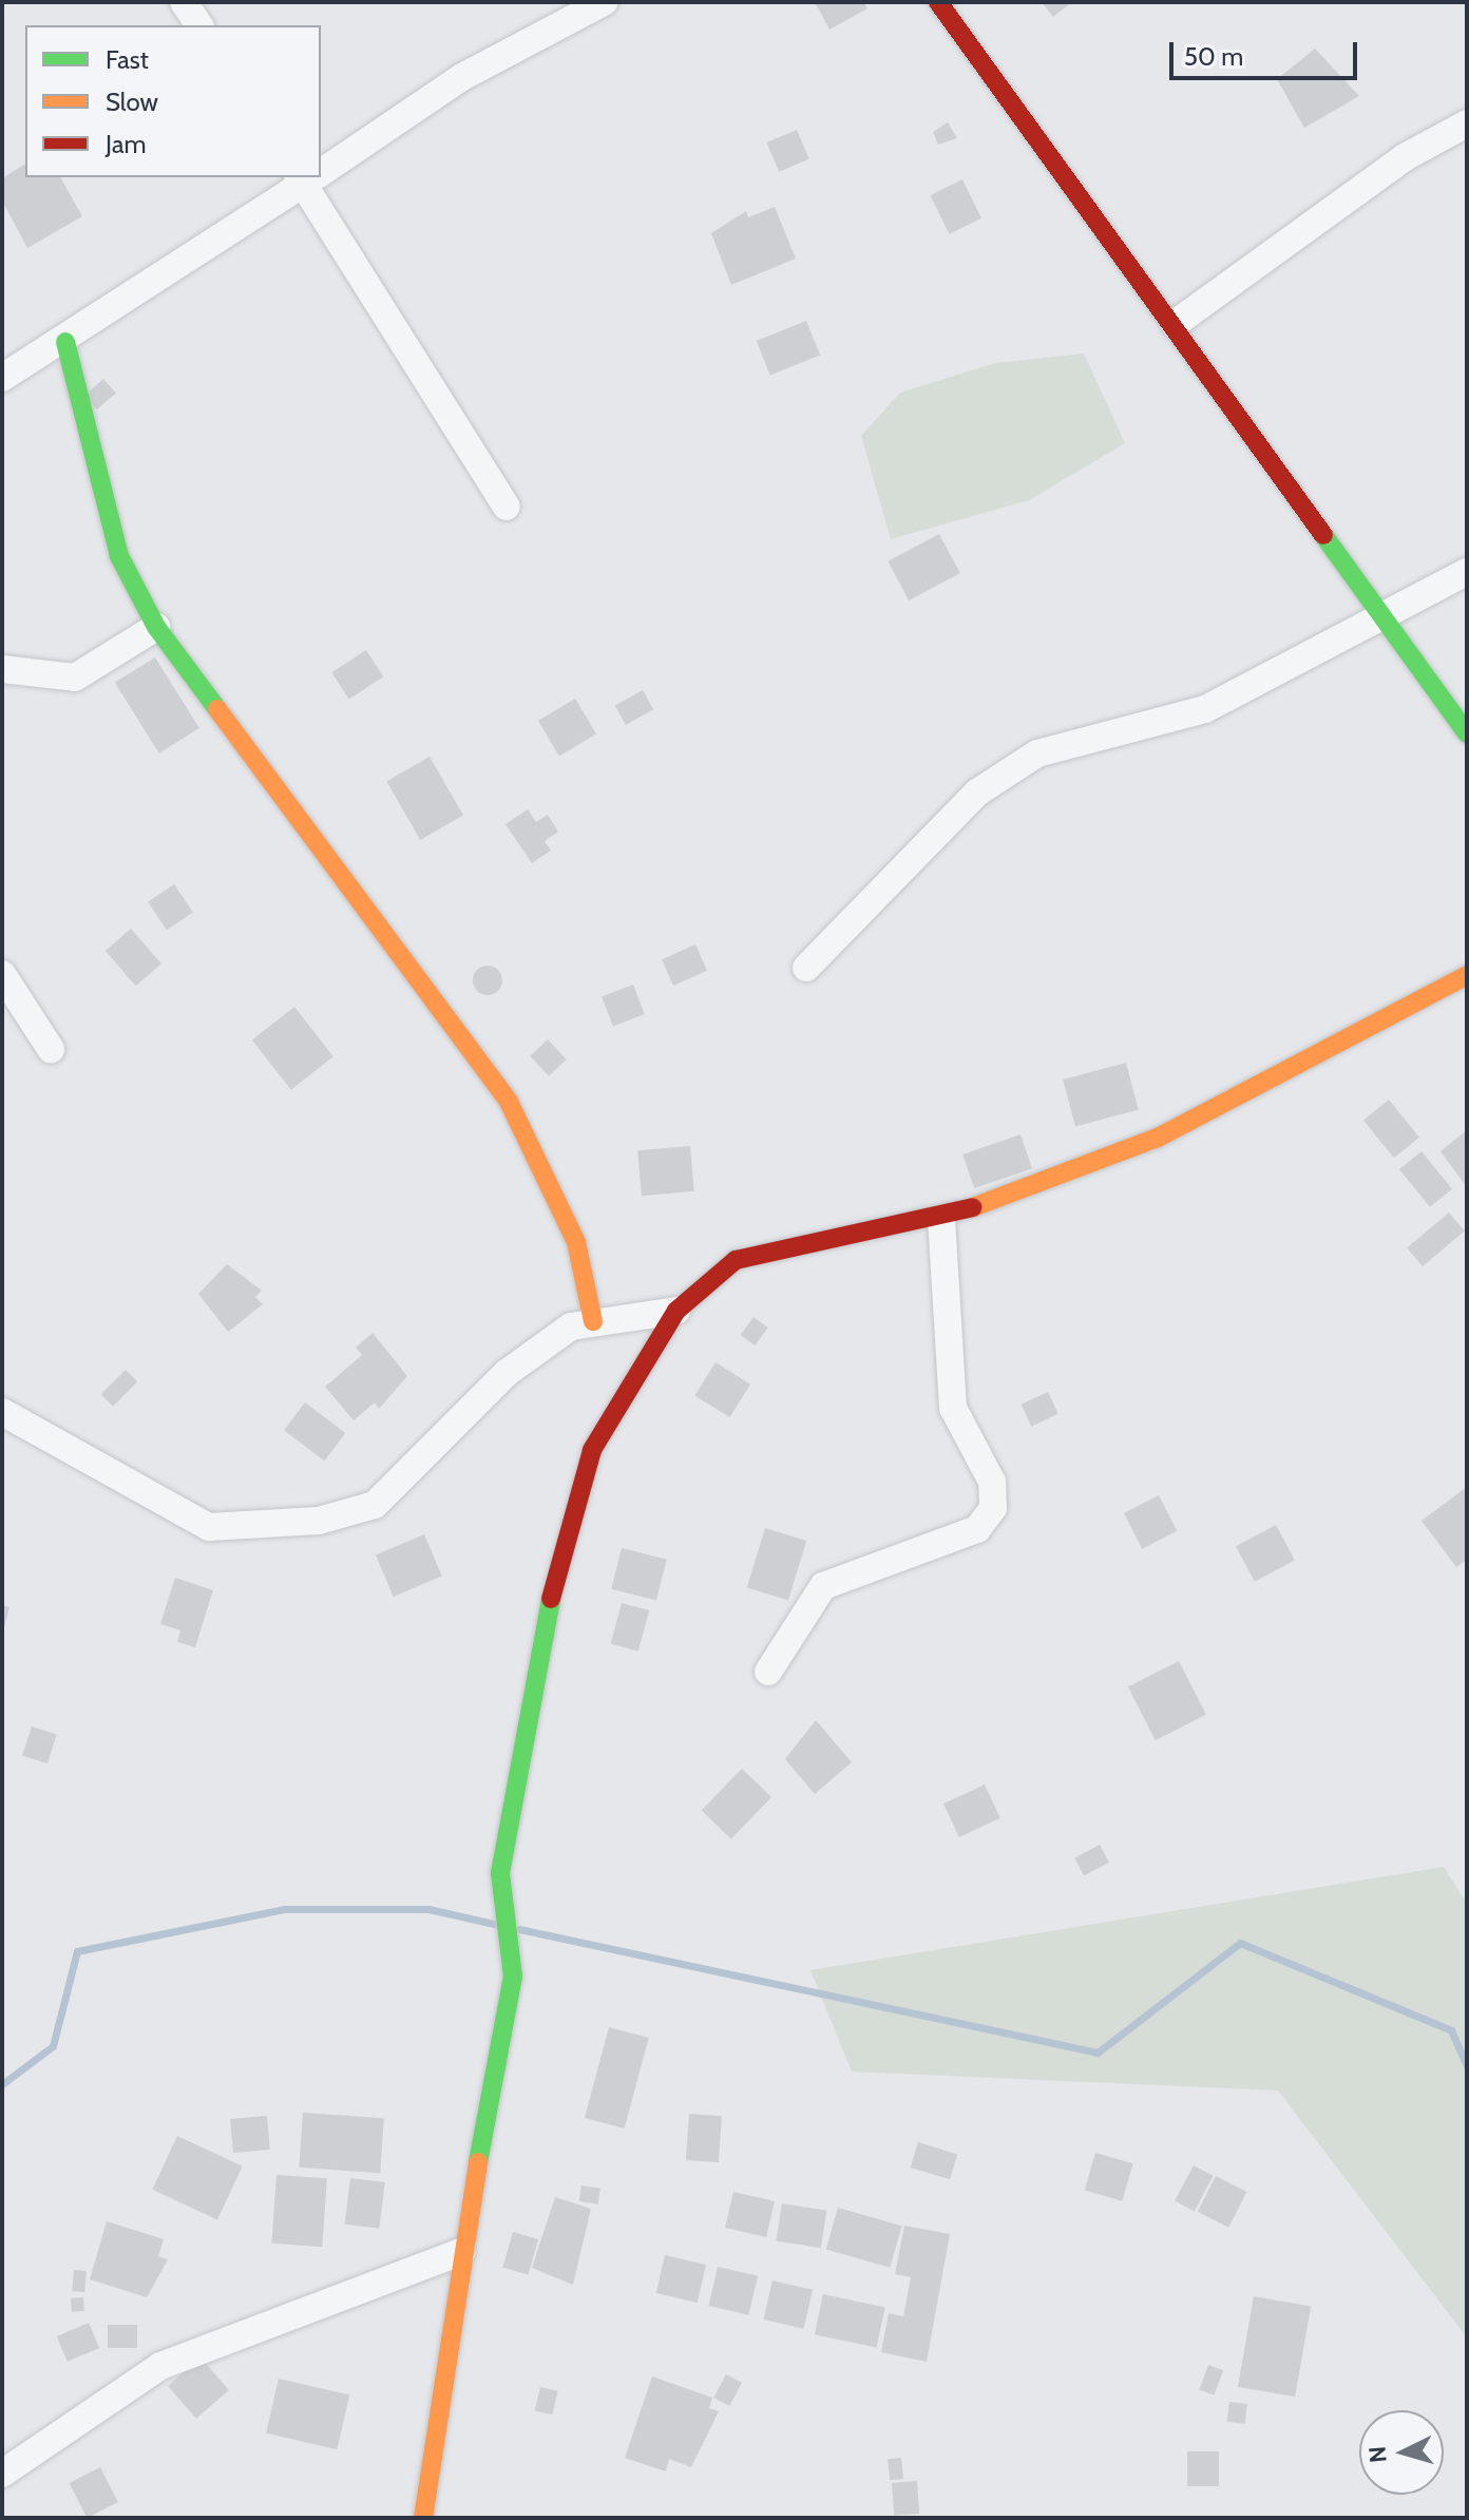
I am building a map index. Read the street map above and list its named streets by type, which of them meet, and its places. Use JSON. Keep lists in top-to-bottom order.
{
  "legend": ["Fast", "Slow", "Jam"],
  "scale_bar": "50 m",
  "north": "left"
}
